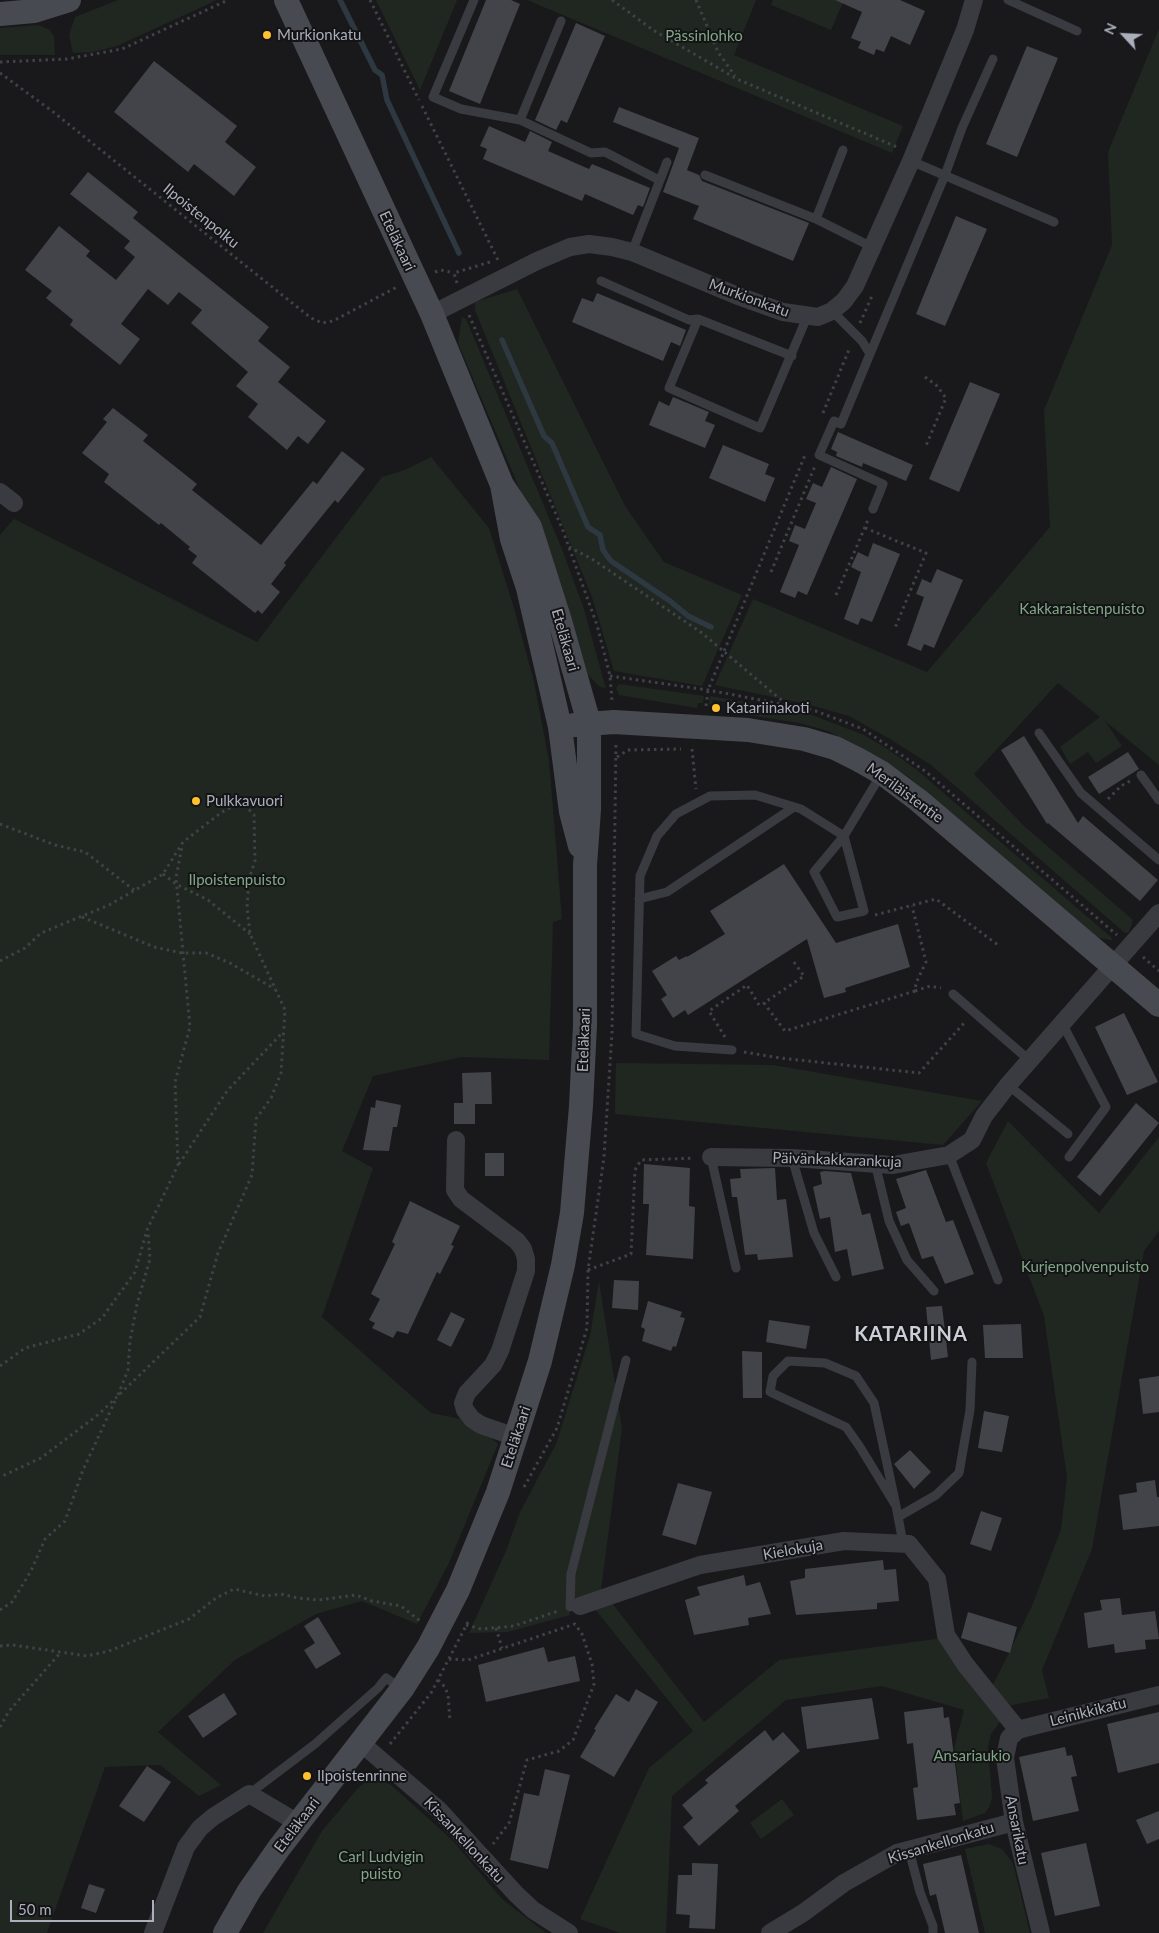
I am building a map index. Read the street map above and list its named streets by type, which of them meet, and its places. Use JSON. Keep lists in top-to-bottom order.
{
  "streets": {
    "main road": ["Eteläkaari", "Meriläistentie"],
    "street": [
      "Murkionkatu",
      "Päivänkakkarankuja",
      "Kielokuja",
      "Leinikkikatu",
      "Ansarikatu",
      "Kissankellonkatu"
    ],
    "path": ["Ilpoistenpolku"]
  },
  "crossings": [
    ["Eteläkaari", "Murkionkatu"],
    ["Eteläkaari", "Meriläistentie"],
    ["Eteläkaari", "Kissankellonkatu"],
    ["Meriläistentie", "Päivänkakkarankuja"],
    ["Leinikkikatu", "Ansarikatu"],
    ["Ansarikatu", "Kissankellonkatu"]
  ],
  "districts": ["KATARIINA"],
  "parks": [
    "Pässinlohko",
    "Kakkaraistenpuisto",
    "Ilpoistenpuisto",
    "Kurjenpolvenpuisto",
    "Ansariaukio",
    "Carl Ludvigin puisto"
  ],
  "places": [
    "Murkionkatu",
    "Katariinakoti",
    "Pulkkavuori",
    "Ilpoistenrinne"
  ],
  "scale_bar": "50 m",
  "north": "top left"
}
